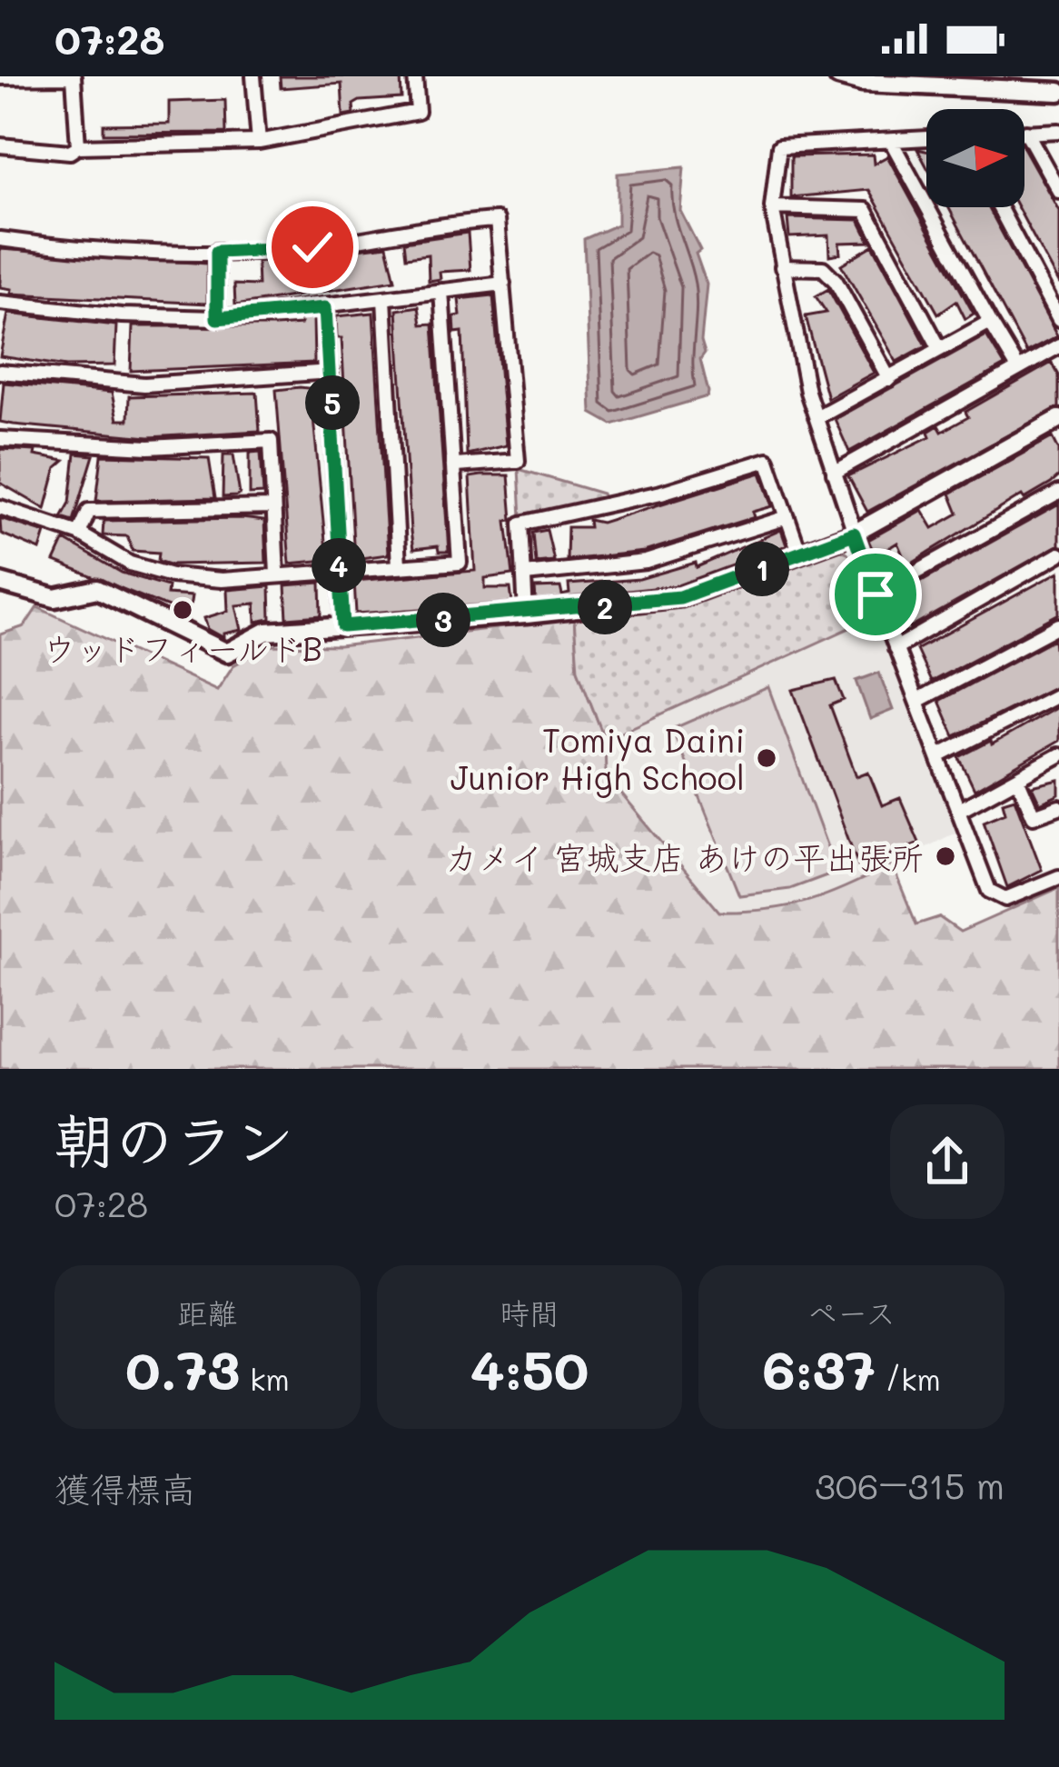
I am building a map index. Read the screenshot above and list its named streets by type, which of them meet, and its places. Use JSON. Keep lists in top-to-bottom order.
{
  "places": ["ウッドフィールドB", "Tomiya Daini Junior High School", "カメイ 宮城支店 あけの平出張所"],
  "north": "right",
  "page": {
    "status": "07:28",
    "pins": [
      "5",
      "4",
      "1",
      "2",
      "3"
    ],
    "heading": ["朝のラン", "07:28"],
    "stats": [
      ["距離", "0.73 km"],
      ["時間", "4:50"],
      ["ペース", "6:37 /km"]
    ],
    "chart": ["獲得標高", "306–315 m"]
  }
}
